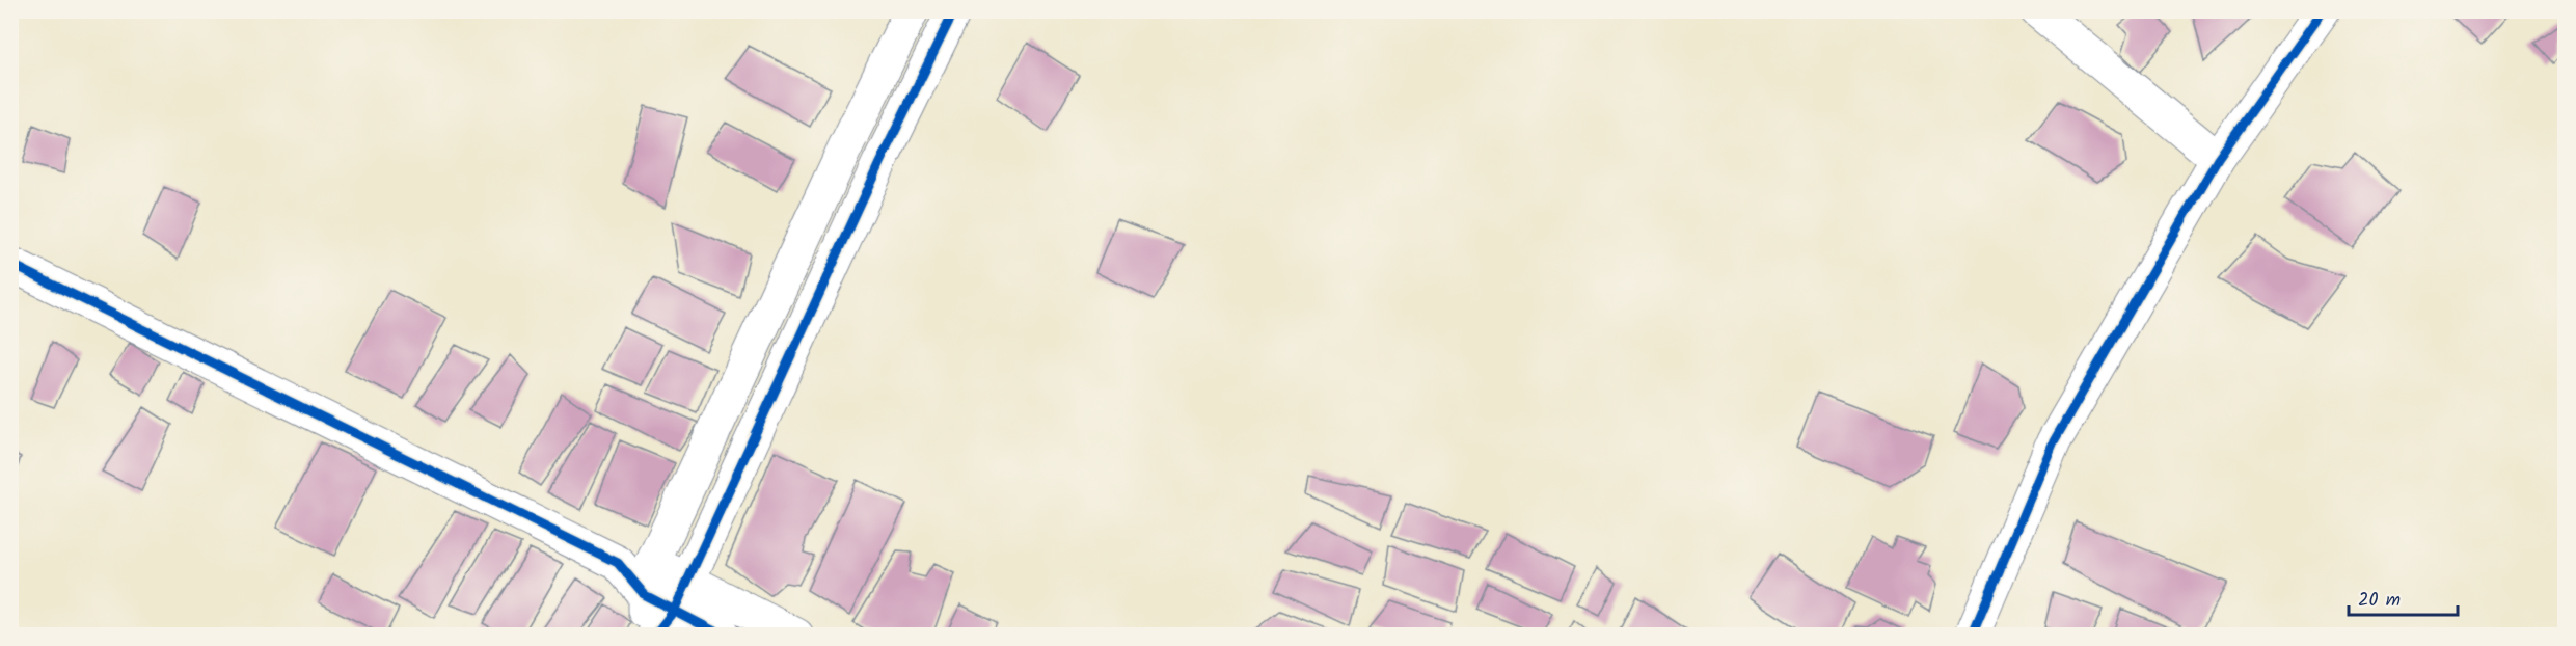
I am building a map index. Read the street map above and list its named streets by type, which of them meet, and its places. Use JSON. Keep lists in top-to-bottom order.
{
  "scale_bar": "20 m"
}
